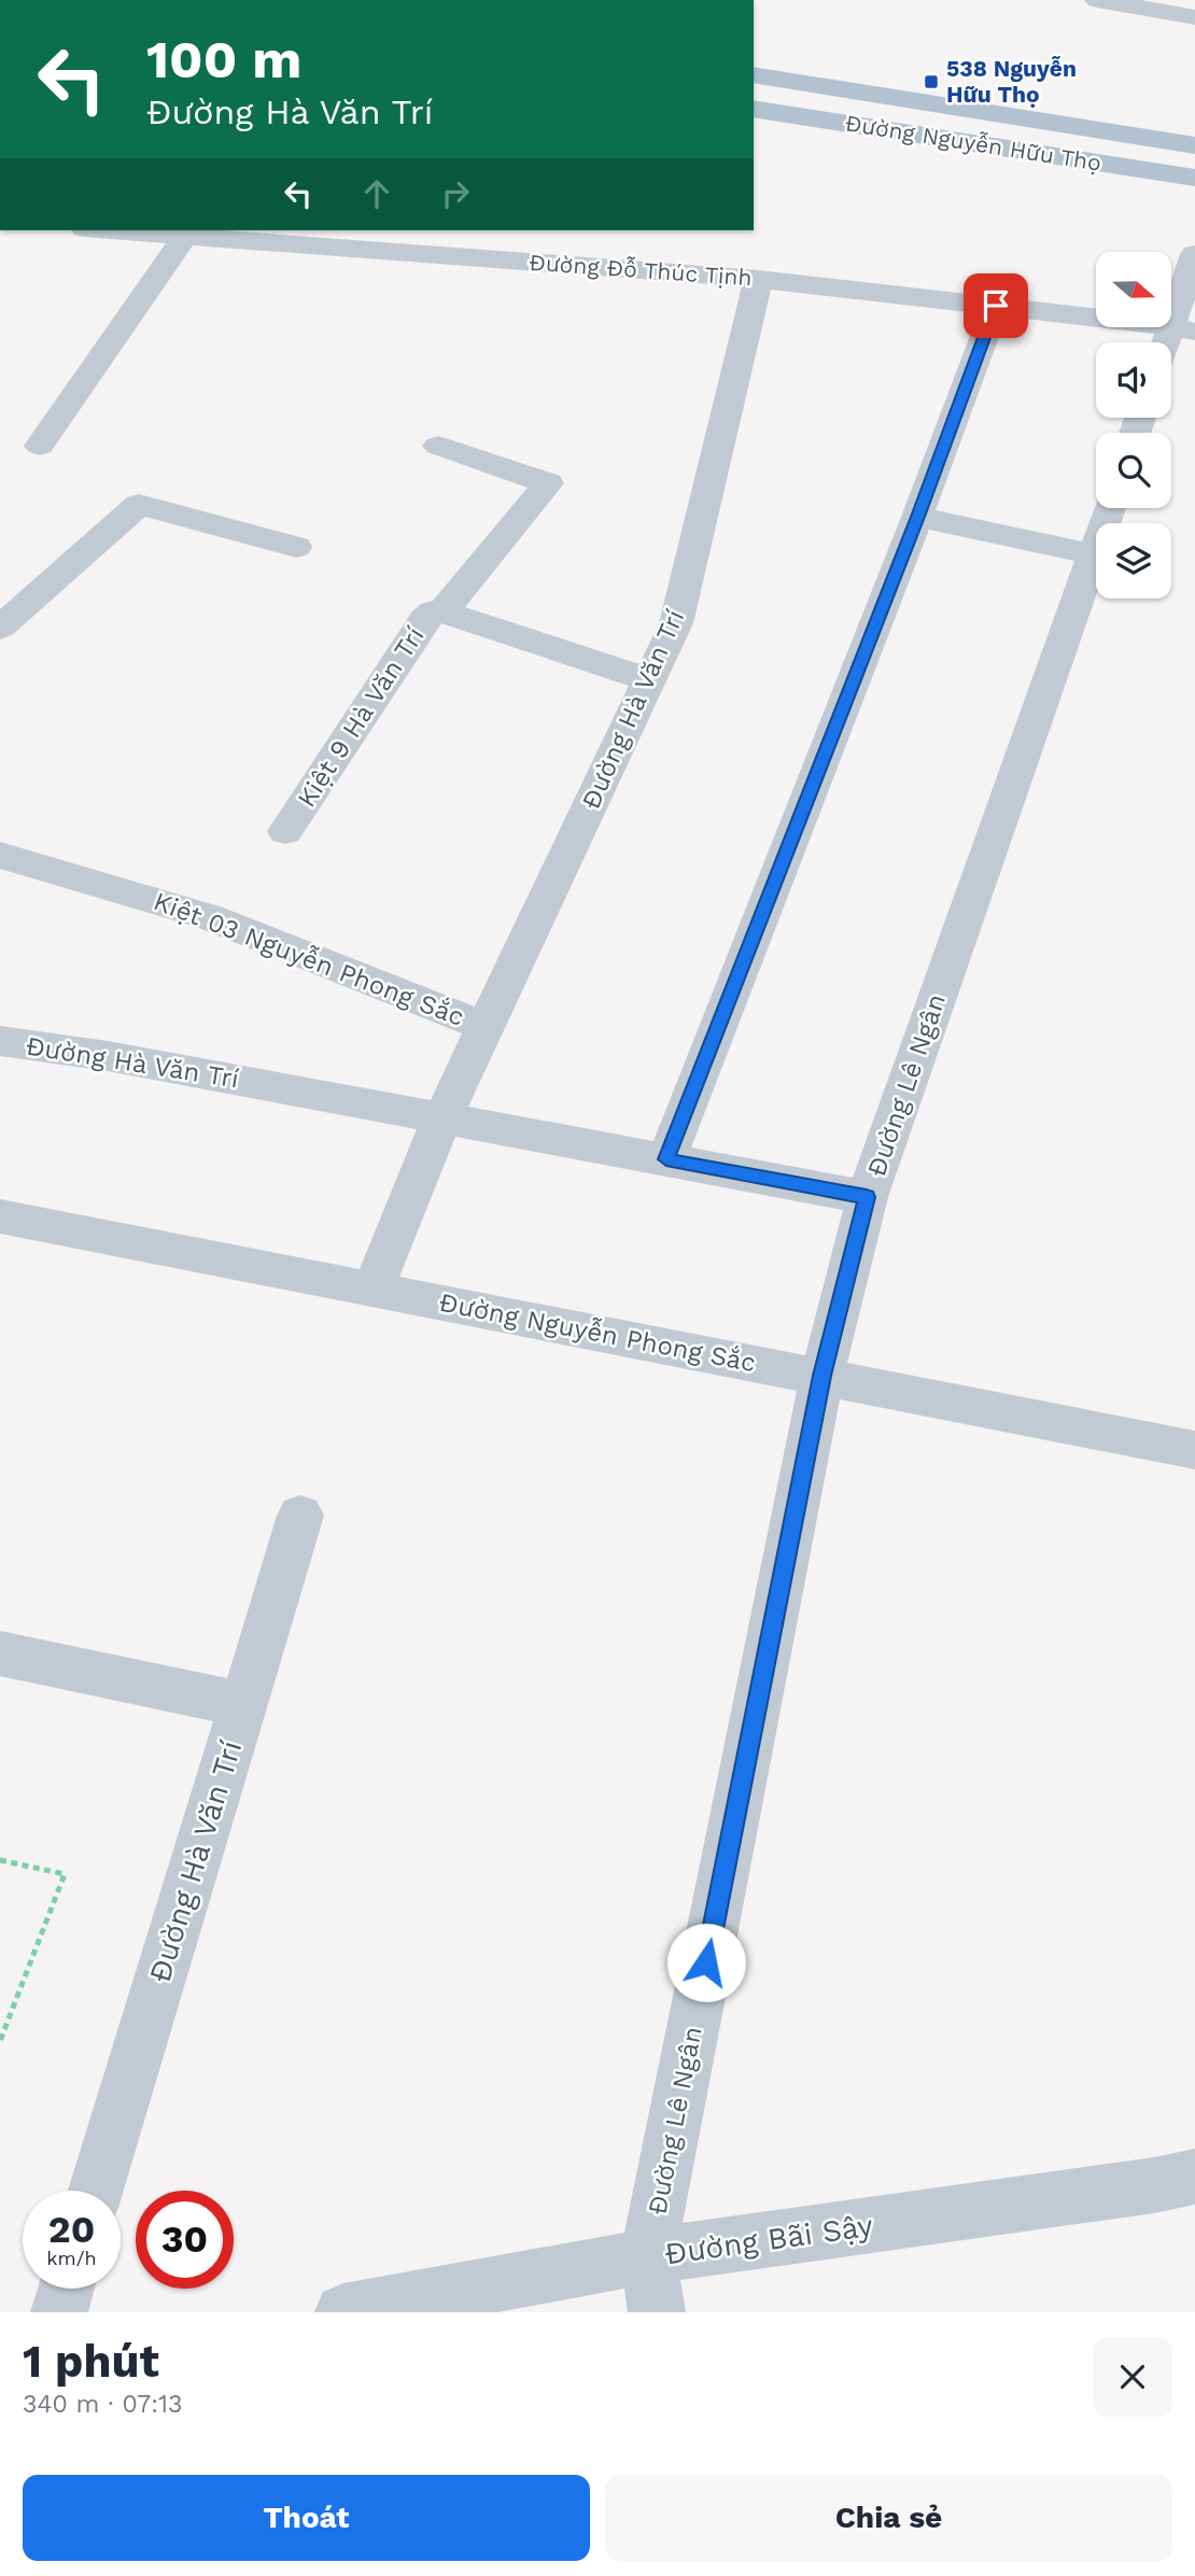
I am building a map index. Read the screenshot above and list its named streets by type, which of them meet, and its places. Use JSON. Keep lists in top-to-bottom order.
{
  "streets": {
    "main road": ["Đường Nguyễn Hữu Thọ"],
    "street": [
      "Đường Đỗ Thúc Tịnh",
      "Đường Hà Văn Trí",
      "Kiệt 9 Hà Văn Trí",
      "Kiệt 03 Nguyễn Phong Sắc",
      "Đường Lê Ngân",
      "Đường Nguyễn Phong Sắc",
      "Đường Bãi Sậy"
    ]
  },
  "crossings": [
    ["Đường Đỗ Thúc Tịnh", "Đường Hà Văn Trí"],
    ["Đường Hà Văn Trí", "Kiệt 9 Hà Văn Trí"],
    ["Đường Hà Văn Trí", "Kiệt 03 Nguyễn Phong Sắc"],
    ["Đường Hà Văn Trí", "Đường Lê Ngân"],
    ["Đường Hà Văn Trí", "Đường Nguyễn Phong Sắc"],
    ["Đường Lê Ngân", "Đường Nguyễn Phong Sắc"],
    ["Đường Lê Ngân", "Đường Bãi Sậy"]
  ],
  "places": {
    "transit": ["538 Nguyễn Hữu Thọ"]
  },
  "north": "right",
  "page": {
    "turn": ["100 m", "Đường Hà Văn Trí"],
    "speed": "20 km/h",
    "limit": "30",
    "heading": ["1 phút", "340 m · 07:13"],
    "buttons": ["Thoát", "Chia sẻ"]
  }
}
